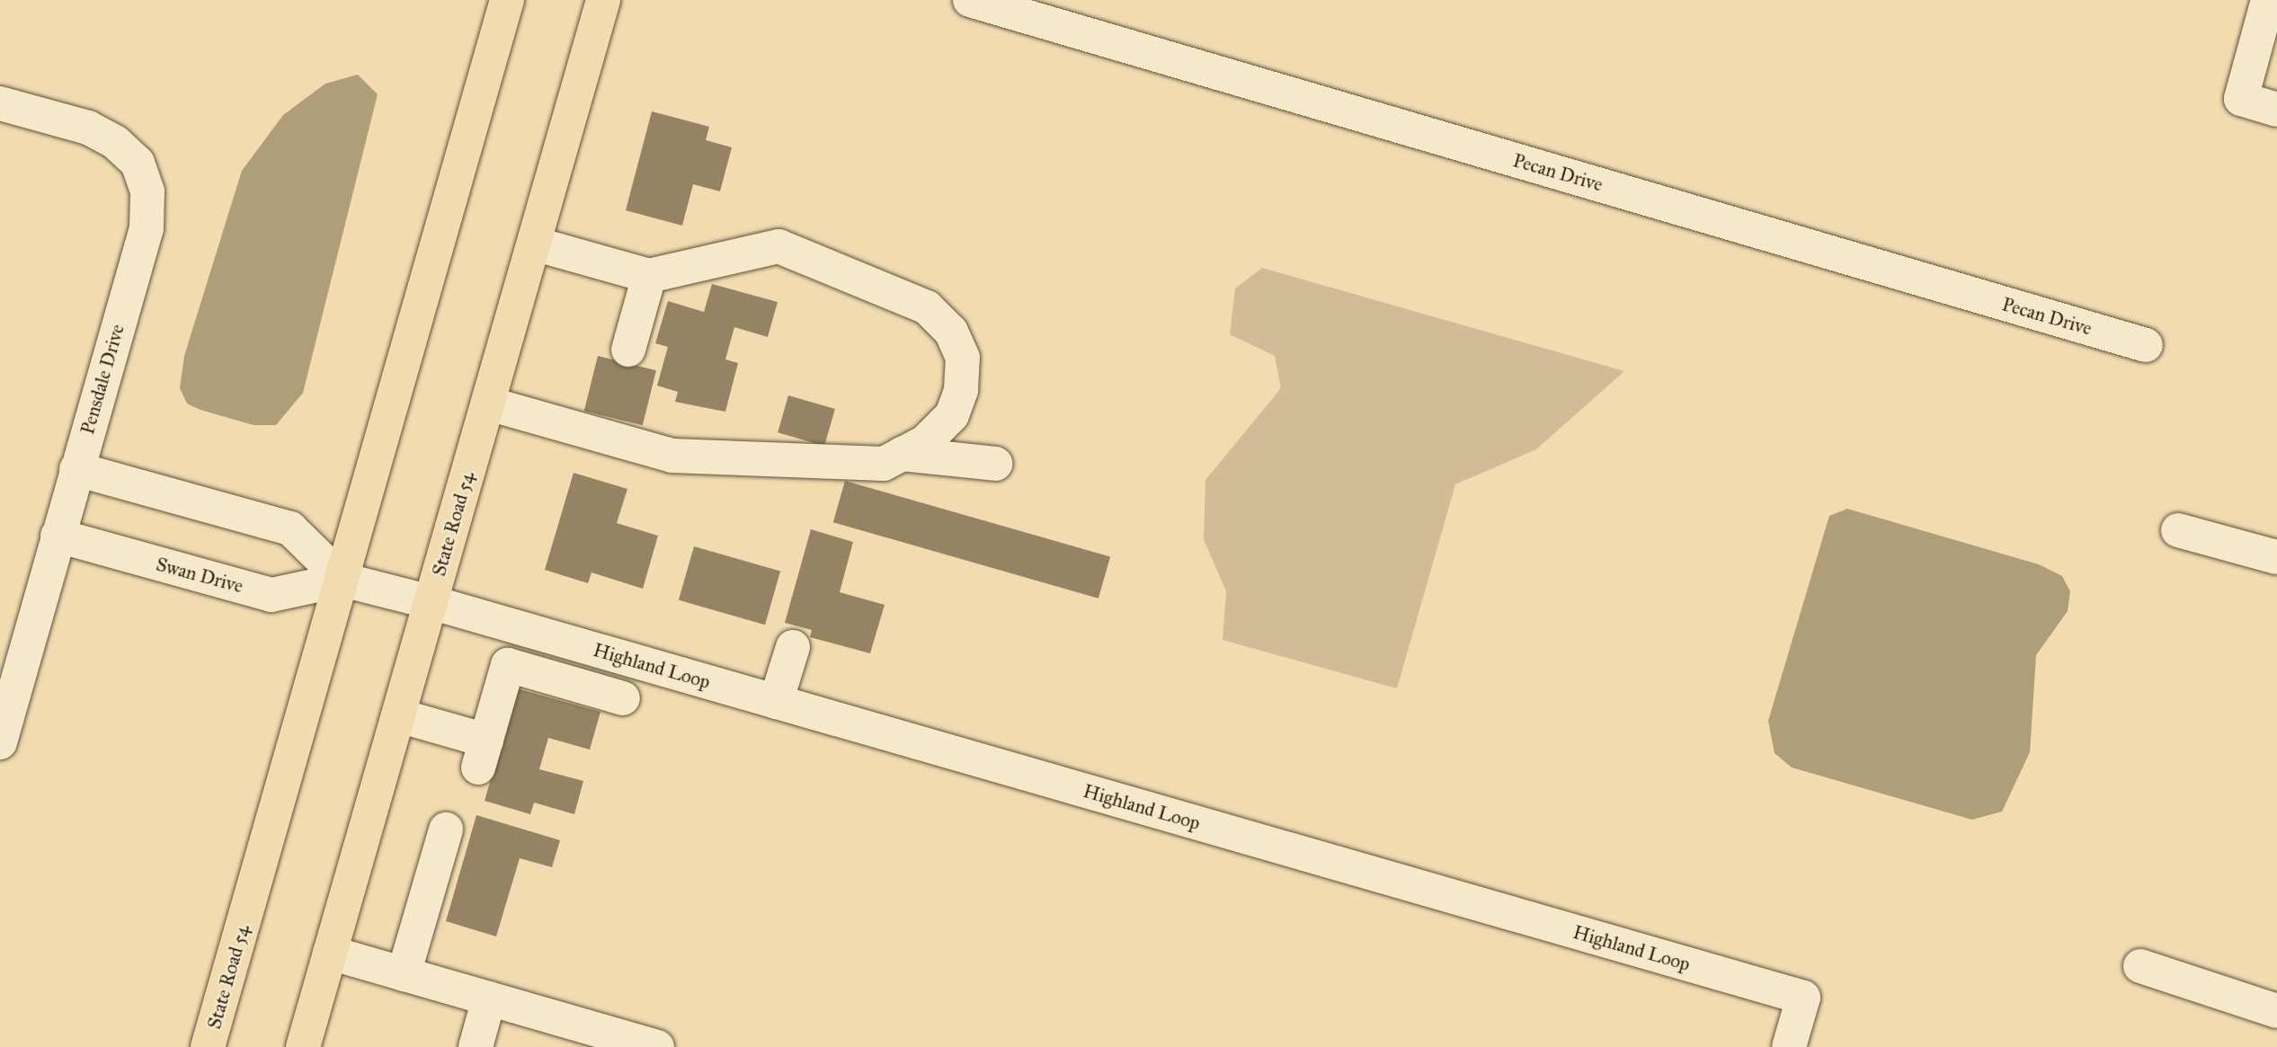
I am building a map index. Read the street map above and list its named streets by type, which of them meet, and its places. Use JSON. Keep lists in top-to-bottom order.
{
  "streets": {
    "main road": ["State Road 54"],
    "street": [
      "Pecan Drive",
      "Pensdale Drive",
      "Swan Drive",
      "Highland Loop"
    ]
  },
  "crossings": [
    ["Pensdale Drive", "Swan Drive"],
    ["State Road 54", "Swan Drive"],
    ["State Road 54", "Highland Loop"],
    ["Swan Drive", "Highland Loop"]
  ]
}
